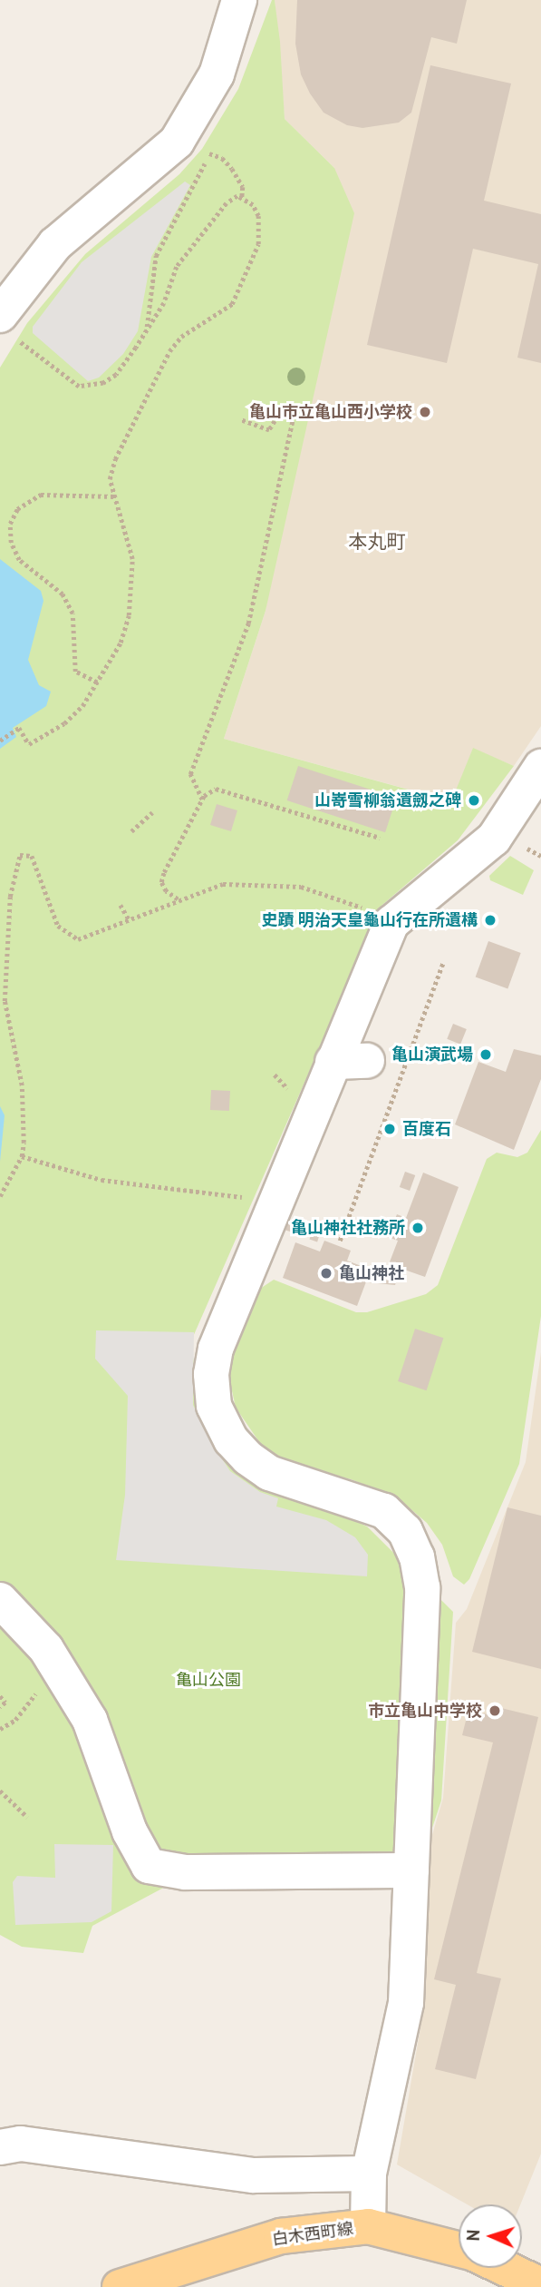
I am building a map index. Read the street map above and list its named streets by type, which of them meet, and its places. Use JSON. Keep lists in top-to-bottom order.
{
  "streets": {
    "main road": ["白木西町線"]
  },
  "districts": ["本丸町"],
  "parks": ["亀山公園"],
  "places": [
    "亀山市立亀山西小学校",
    "山嵜雪柳翁遺劔之碑",
    "史蹟 明治天皇龜山行在所遺構",
    "亀山演武場",
    "百度石",
    "亀山神社社務所",
    "亀山神社",
    "市立亀山中学校"
  ],
  "north": "left"
}
